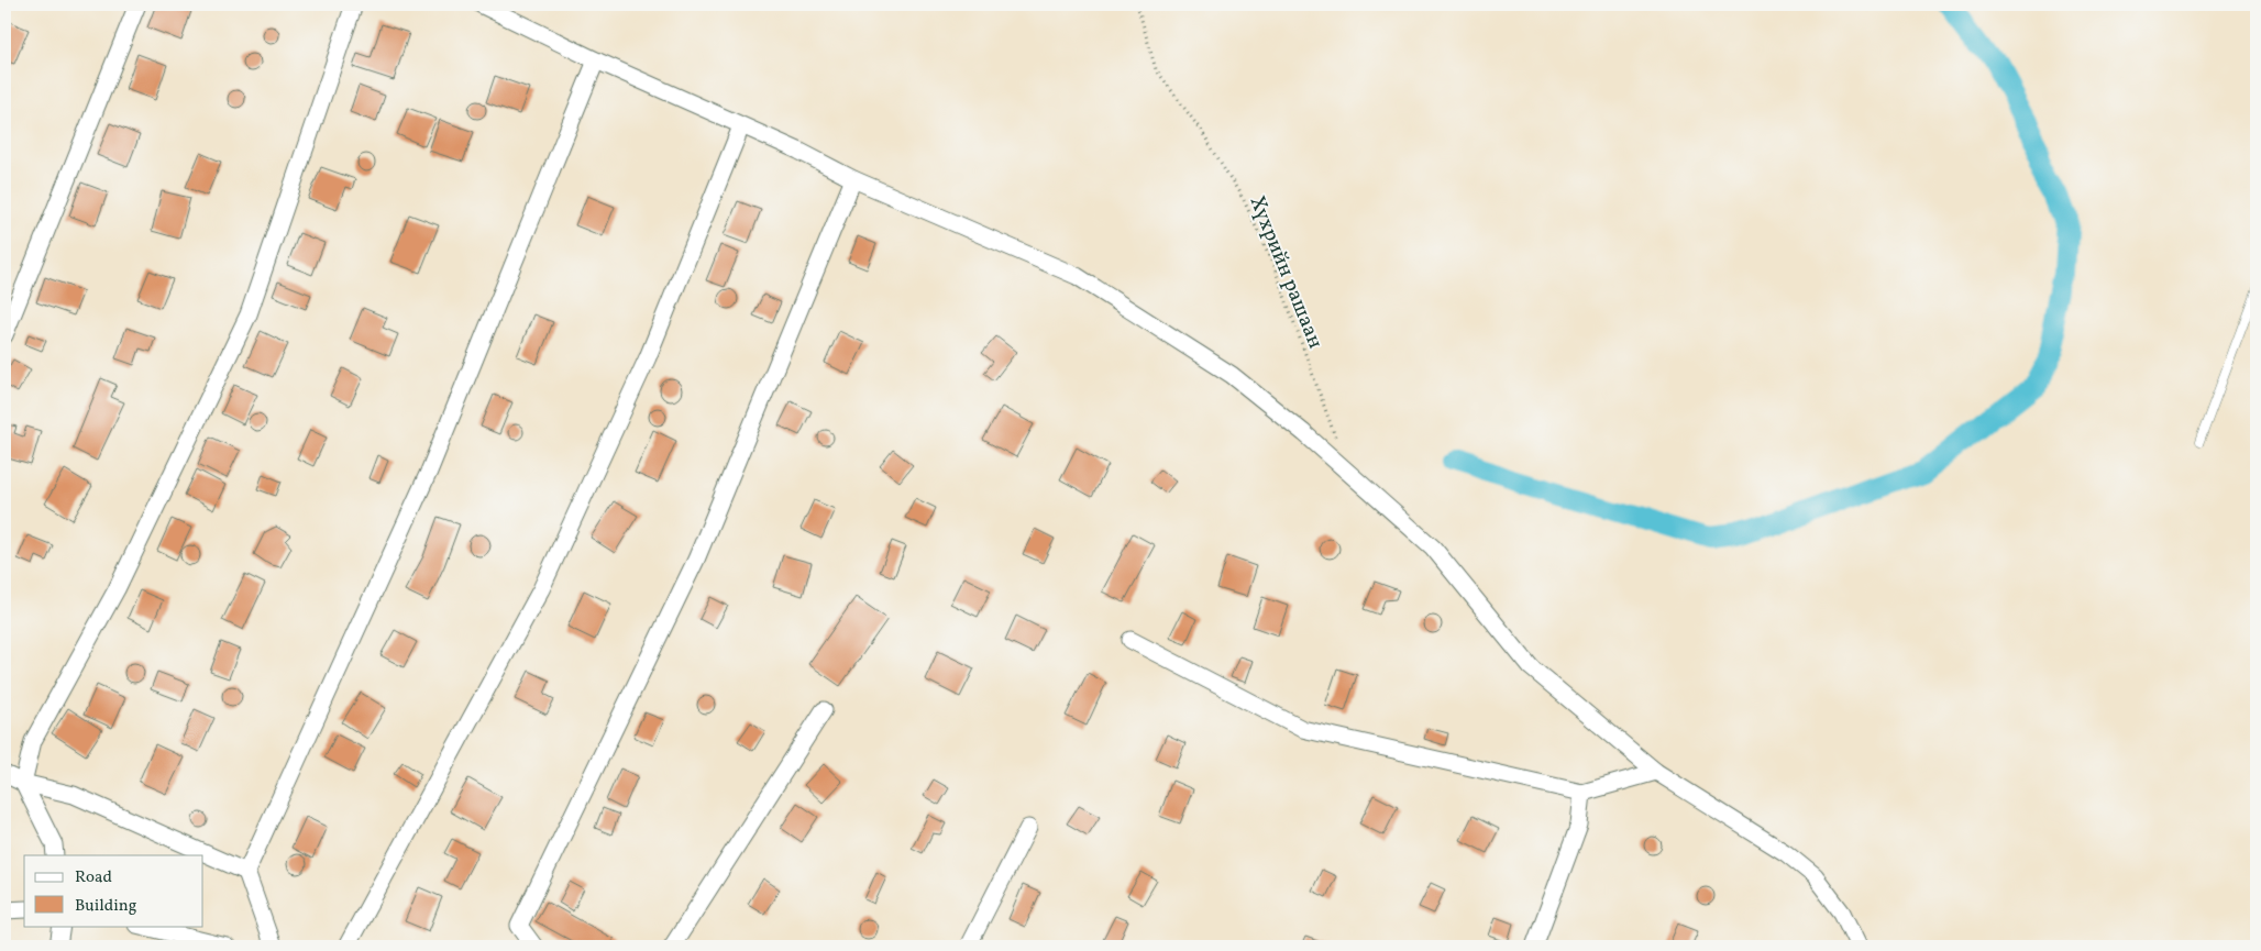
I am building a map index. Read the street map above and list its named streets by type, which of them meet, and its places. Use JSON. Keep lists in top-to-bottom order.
{
  "streets": {
    "path": ["Хүхрийн рашаан"]
  },
  "legend": ["Road", "Building"]
}
